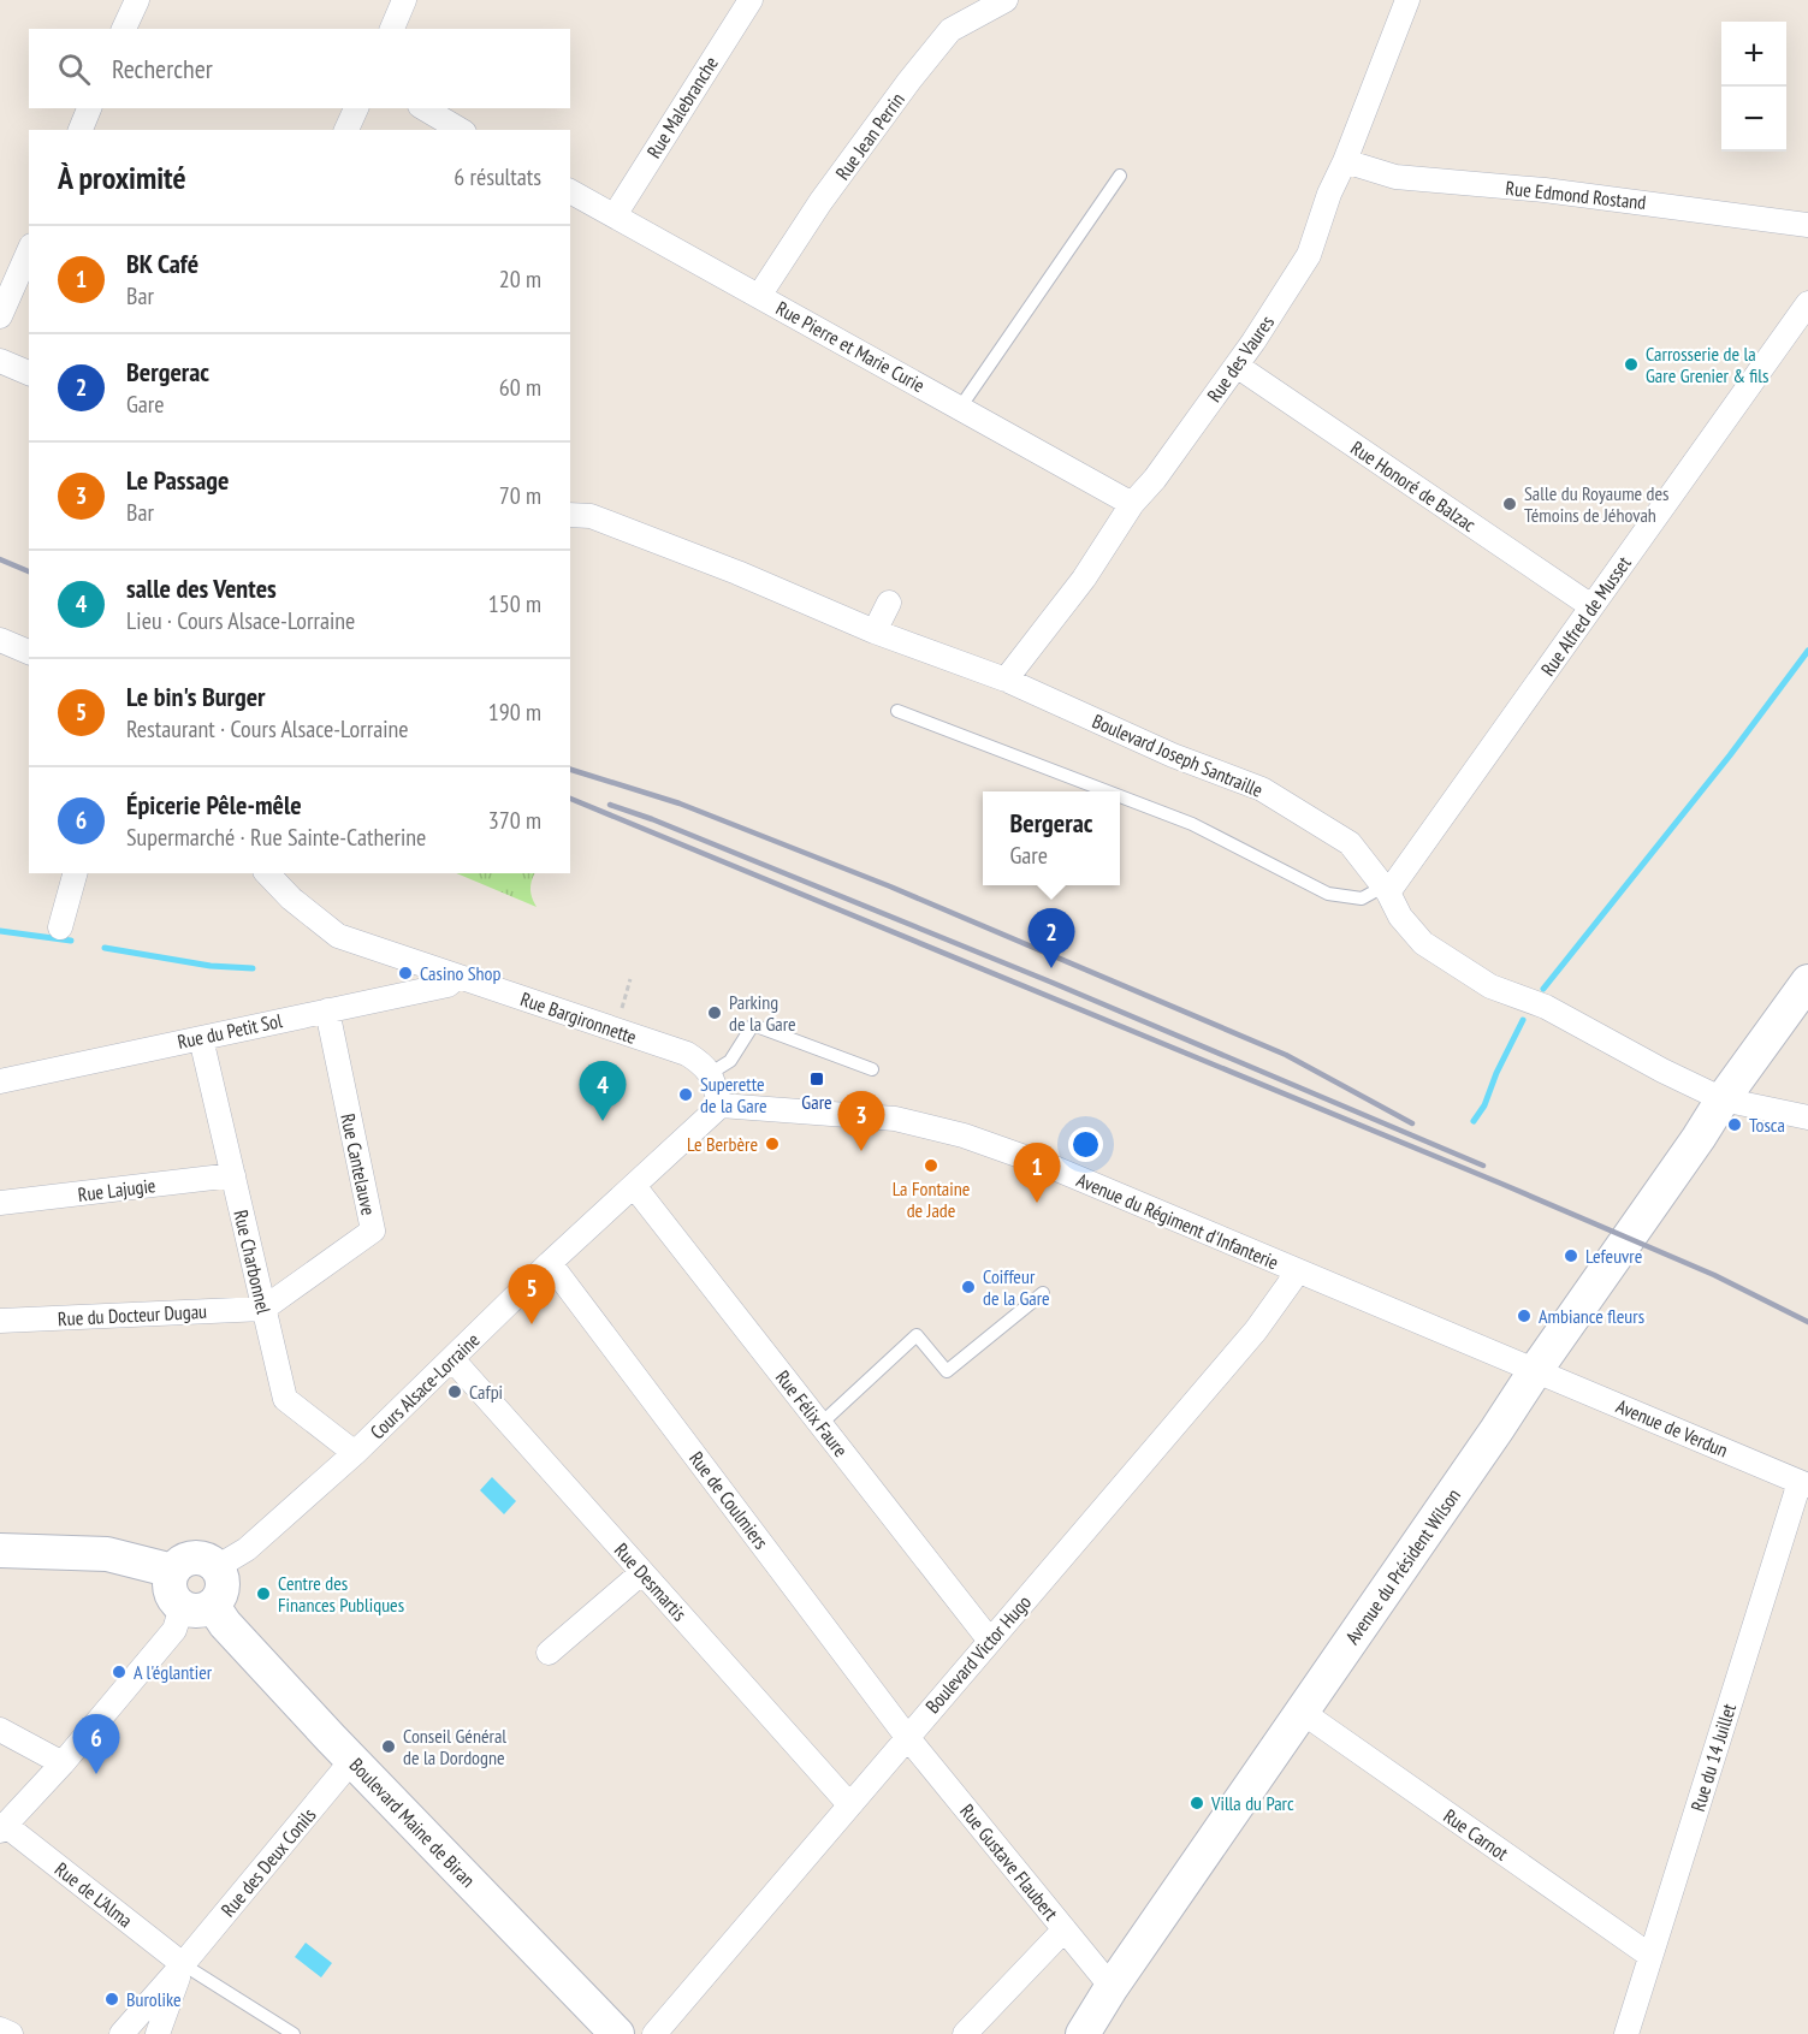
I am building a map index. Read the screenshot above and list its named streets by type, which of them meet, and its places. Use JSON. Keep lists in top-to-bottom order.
{
  "streets": {
    "main road": ["Avenue du Président Wilson", "Boulevard Maine de Biran"],
    "street": [
      "Rue Malebranche",
      "Rue Jean Perrin",
      "Rue Edmond Rostand",
      "Rue Pierre et Marie Curie",
      "Rue des Vaures",
      "Rue Honoré de Balzac",
      "Rue Alfred de Musset",
      "Boulevard Joseph Santraille",
      "Rue Bargironnette",
      "Rue du Petit Sol",
      "Rue Cantelauve",
      "Rue Lajugie",
      "Avenue du Régiment d'Infanterie",
      "Rue Charbonnel",
      "Rue du Docteur Dugau",
      "Cours Alsace-Lorraine",
      "Rue Félix Faure",
      "Avenue de Verdun",
      "Rue de Coulmiers",
      "Rue Desmartis",
      "Boulevard Victor Hugo",
      "Rue du 14 Juillet",
      "Rue Carnot",
      "Rue des Deux Conils",
      "Rue Gustave Flaubert",
      "Rue de L'Alma"
    ]
  },
  "crossings": [
    ["Rue Malebranche", "Rue Pierre et Marie Curie"],
    ["Rue Jean Perrin", "Rue Pierre et Marie Curie"],
    ["Rue Edmond Rostand", "Rue des Vaures"],
    ["Rue Pierre et Marie Curie", "Rue des Vaures"],
    ["Rue des Vaures", "Rue Honoré de Balzac"],
    ["Rue des Vaures", "Boulevard Joseph Santraille"],
    ["Rue Honoré de Balzac", "Rue Alfred de Musset"],
    ["Rue Alfred de Musset", "Boulevard Joseph Santraille"],
    ["Boulevard Joseph Santraille", "Avenue du Président Wilson"],
    ["Rue Bargironnette", "Rue du Petit Sol"],
    ["Rue du Petit Sol", "Rue Cantelauve"],
    ["Rue du Petit Sol", "Rue Charbonnel"],
    ["Rue Cantelauve", "Rue Charbonnel"],
    ["Rue Cantelauve", "Rue du Docteur Dugau"],
    ["Rue Lajugie", "Rue Charbonnel"],
    ["Avenue du Régiment d'Infanterie", "Cours Alsace-Lorraine"],
    ["Avenue du Régiment d'Infanterie", "Avenue de Verdun"],
    ["Avenue du Régiment d'Infanterie", "Avenue du Président Wilson"],
    ["Avenue du Régiment d'Infanterie", "Boulevard Victor Hugo"],
    ["Rue Charbonnel", "Rue du Docteur Dugau"],
    ["Rue Charbonnel", "Cours Alsace-Lorraine"],
    ["Cours Alsace-Lorraine", "Rue Félix Faure"],
    ["Cours Alsace-Lorraine", "Rue de Coulmiers"],
    ["Cours Alsace-Lorraine", "Rue Desmartis"],
    ["Cours Alsace-Lorraine", "Boulevard Maine de Biran"],
    ["Rue Félix Faure", "Boulevard Victor Hugo"],
    ["Avenue de Verdun", "Avenue du Président Wilson"],
    ["Avenue de Verdun", "Rue du 14 Juillet"],
    ["Rue de Coulmiers", "Boulevard Victor Hugo"],
    ["Rue de Coulmiers", "Rue Gustave Flaubert"],
    ["Avenue du Président Wilson", "Rue Carnot"],
    ["Avenue du Président Wilson", "Rue Gustave Flaubert"],
    ["Rue Desmartis", "Boulevard Victor Hugo"],
    ["Boulevard Victor Hugo", "Rue Gustave Flaubert"],
    ["Rue du 14 Juillet", "Rue Carnot"],
    ["Boulevard Maine de Biran", "Rue des Deux Conils"],
    ["Rue des Deux Conils", "Rue de L'Alma"]
  ],
  "places": {
    "other": [
      "Carrosserie de la Gare Grenier & fils",
      "Salle du Royaume des Témoins de Jéhovah",
      "Casino Shop",
      "Parking de la Gare",
      "Superette de la Gare",
      "Tosca",
      "Le Berbère",
      "La Fontaine de Jade",
      "Lefeuvre",
      "Coiffeur de la Gare",
      "Ambiance fleurs",
      "Cafpi",
      "Centre des Finances Publiques",
      "A l'églantier",
      "Conseil Général de la Dordogne",
      "Villa du Parc",
      "Burolike"
    ],
    "transit": ["Gare"]
  },
  "page": {
    "map_buttons": ["+", "−"],
    "search": "Rechercher",
    "heading": ["À proximité", "6 résultats"],
    "list": [
      {
        "mark": "1",
        "name": "BK Café",
        "note": "Bar",
        "value": "20 m"
      },
      {
        "mark": "2",
        "name": "Bergerac",
        "note": "Gare",
        "value": "60 m"
      },
      {
        "mark": "3",
        "name": "Le Passage",
        "note": "Bar",
        "value": "70 m"
      },
      {
        "mark": "4",
        "name": "salle des Ventes",
        "note": "Lieu · Cours Alsace-Lorraine",
        "value": "150 m"
      },
      {
        "mark": "5",
        "name": "Le bin's Burger",
        "note": "Restaurant · Cours Alsace-Lorraine",
        "value": "190 m"
      },
      {
        "mark": "6",
        "name": "Épicerie Pêle-mêle",
        "note": "Supermarché · Rue Sainte-Catherine",
        "value": "370 m"
      }
    ],
    "popup": ["Bergerac", "Gare"],
    "pins": [
      "2",
      "4",
      "3",
      "1",
      "5",
      "6"
    ]
  }
}
